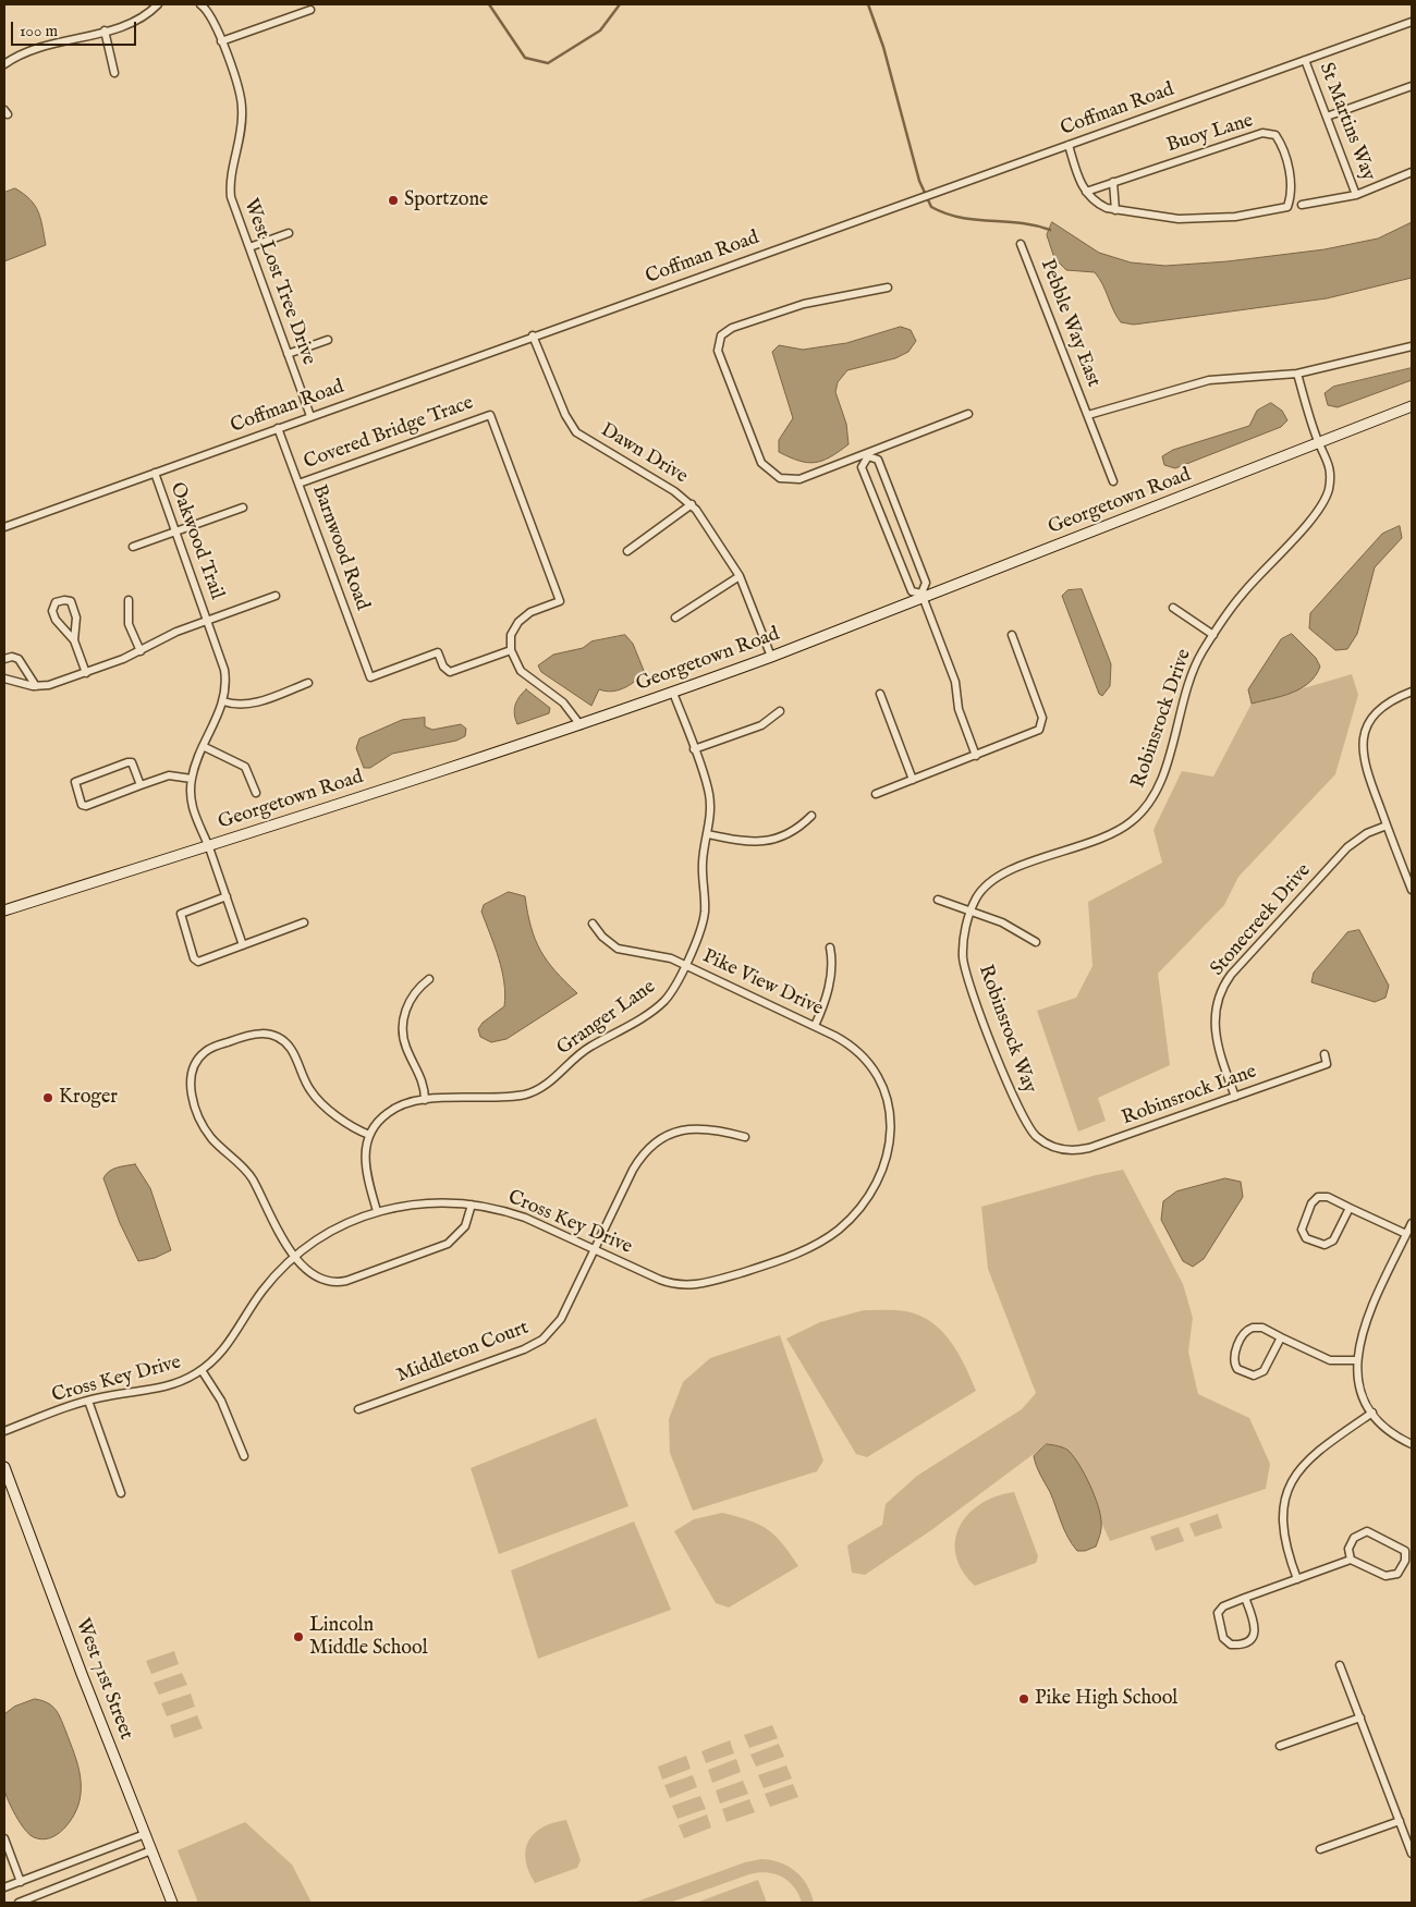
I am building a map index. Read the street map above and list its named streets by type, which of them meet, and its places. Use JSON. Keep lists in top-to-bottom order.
{
  "streets": {
    "main road": ["Georgetown Road", "West 71st Street"],
    "street": [
      "Coffman Road",
      "St Martins Way",
      "Buoy Lane",
      "West Lost Tree Drive",
      "Pebble Way East",
      "Covered Bridge Trace",
      "Dawn Drive",
      "Oakwood Trail",
      "Barnwood Road",
      "Robinsrock Drive",
      "Stonecreek Drive",
      "Pike View Drive",
      "Granger Lane",
      "Robinsrock Way",
      "Robinsrock Lane",
      "Cross Key Drive",
      "Middleton Court"
    ]
  },
  "crossings": [
    ["Coffman Road", "St Martins Way"],
    ["Coffman Road", "West Lost Tree Drive"],
    ["Coffman Road", "Dawn Drive"],
    ["Coffman Road", "Oakwood Trail"],
    ["Coffman Road", "Barnwood Road"],
    ["Covered Bridge Trace", "Barnwood Road"],
    ["Dawn Drive", "Georgetown Road"],
    ["Georgetown Road", "Oakwood Trail"],
    ["Georgetown Road", "Robinsrock Drive"],
    ["Georgetown Road", "Pike View Drive"],
    ["Robinsrock Drive", "Robinsrock Way"],
    ["Stonecreek Drive", "Robinsrock Lane"],
    ["Pike View Drive", "Granger Lane"],
    ["Pike View Drive", "Cross Key Drive"],
    ["Robinsrock Way", "Robinsrock Lane"],
    ["Cross Key Drive", "Middleton Court"]
  ],
  "places": [
    "Sportzone",
    "Kroger",
    "Lincoln Middle School",
    "Pike High School"
  ],
  "scale_bar": "100 m"
}
